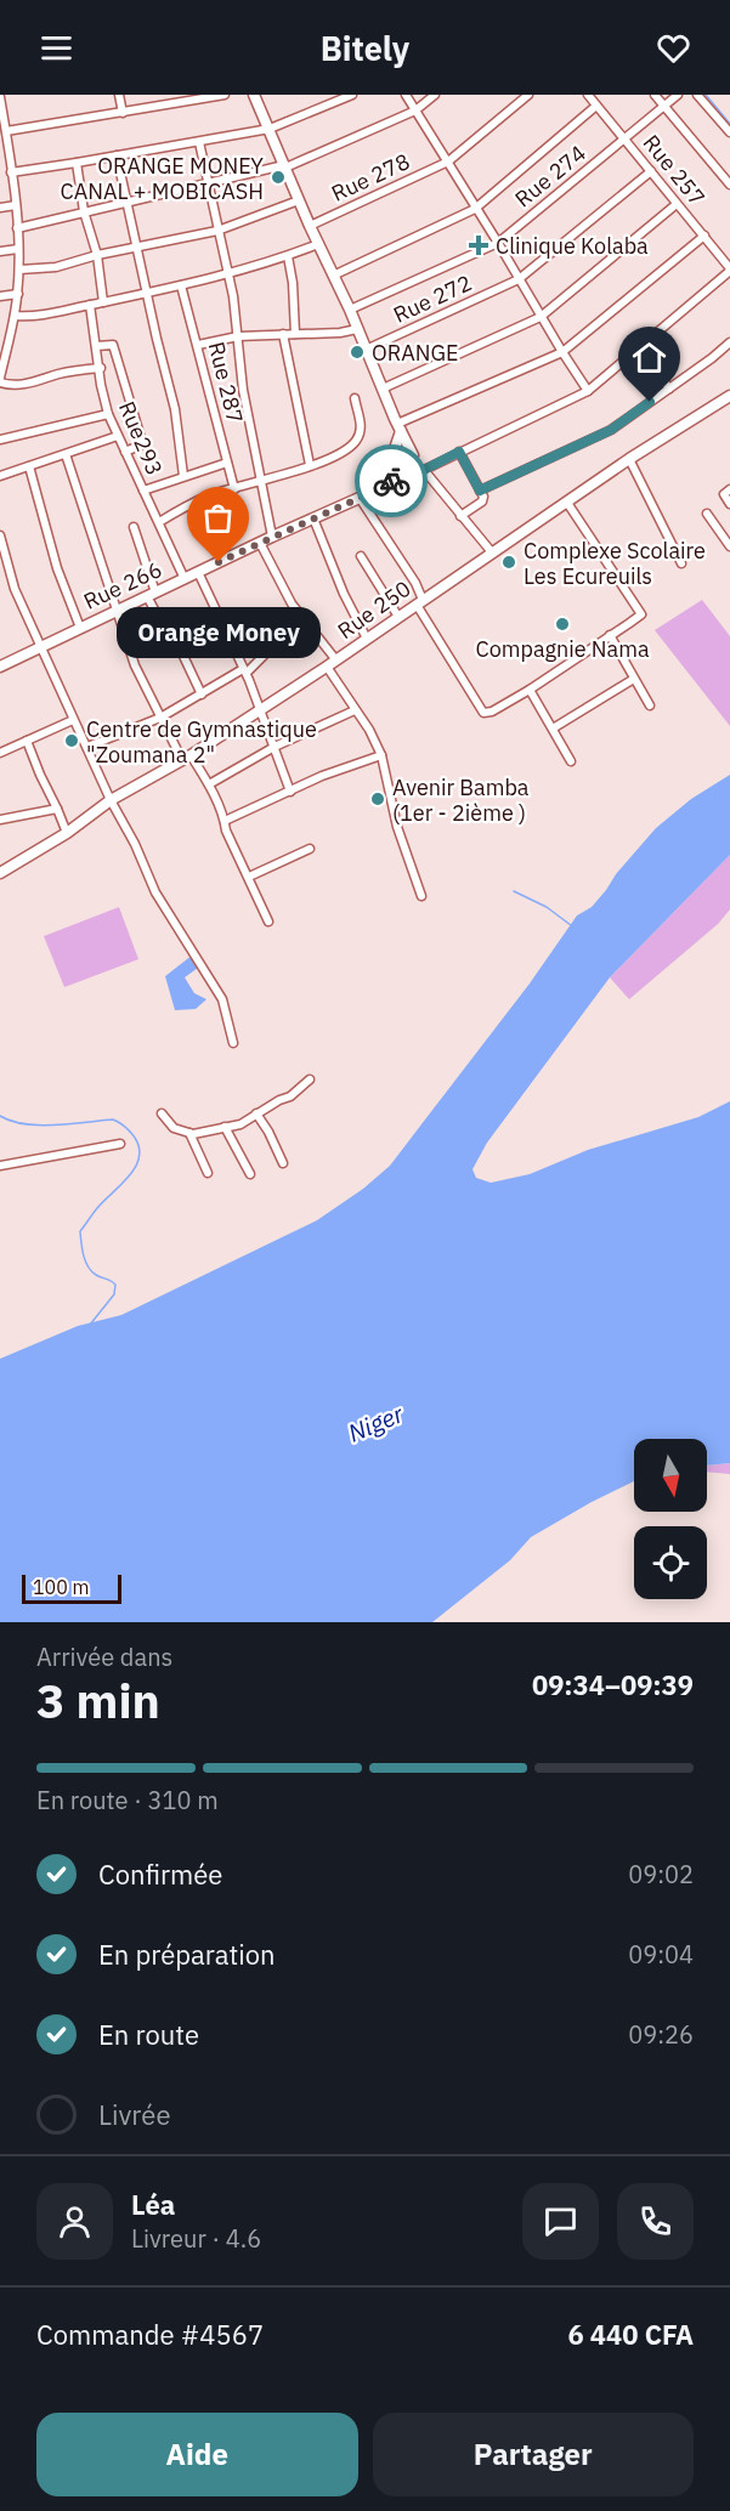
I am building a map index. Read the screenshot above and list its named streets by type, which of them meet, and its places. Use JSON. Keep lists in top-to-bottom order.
{
  "streets": {
    "main road": ["Rue 266", "Rue 250"],
    "street": [
      "Rue 257",
      "Rue 274",
      "Rue 278",
      "Rue 272",
      "Rue 287",
      "Rue293"
    ]
  },
  "crossings": [
    ["Rue 257", "Rue 274"],
    ["Rue 257", "Rue 272"],
    ["Rue293", "Rue 266"]
  ],
  "water": ["Niger"],
  "places": {
    "other": [
      "ORANGE MONEY CANAL + MOBICASH",
      "ORANGE",
      "Orange Money",
      "Complexe Scolaire Les Ecureuils",
      "Compagnie Nama",
      "Centre de Gymnastique \"Zoumana 2\"",
      "Avenir Bamba (1er - 2ième )"
    ],
    "health": ["Clinique Kolaba"]
  },
  "scale_bar": "100 m",
  "north": "bottom",
  "page": {
    "header": "Bitely",
    "bubble": "Orange Money",
    "scale": "100 m",
    "heading": ["3 min", "Arrivée dans", "09:34–09:39"],
    "panel": [
      "Léa",
      "Livreur · 4.6",
      "Commande #4567",
      "6 440 CFA"
    ],
    "bar": "En route · 310 m",
    "list": [
      ["Confirmée", "09:02"],
      ["En préparation", "09:04"],
      ["En route", "09:26"],
      "Livrée"
    ],
    "buttons": ["Aide", "Partager"]
  }
}
